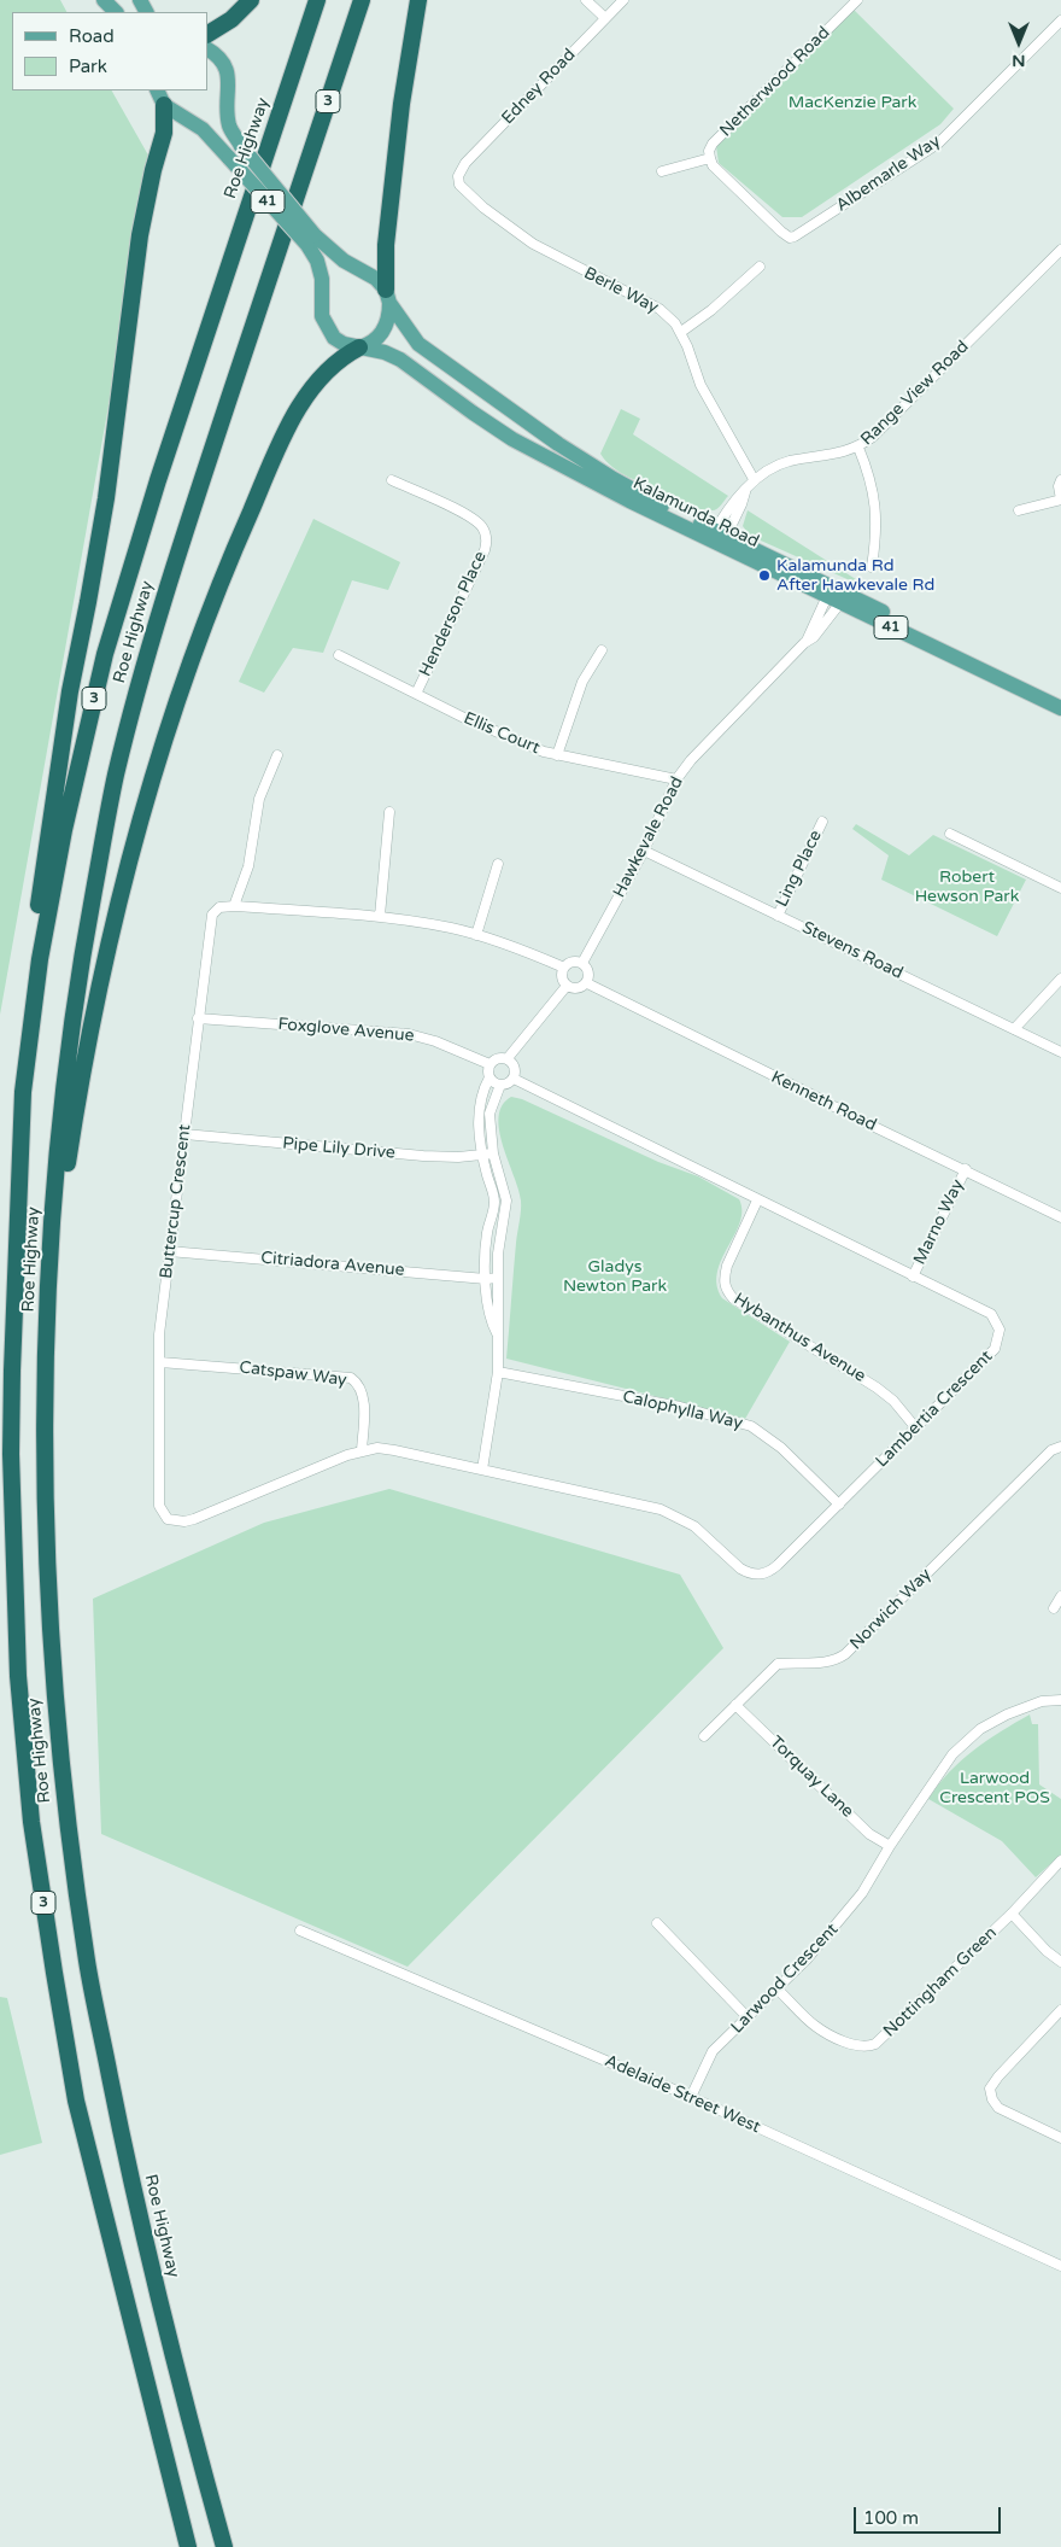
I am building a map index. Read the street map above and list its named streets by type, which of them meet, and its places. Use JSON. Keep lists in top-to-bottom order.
{
  "streets": {
    "highway": ["3", "Roe Highway"],
    "main road": ["41", "Kalamunda Road"],
    "street": [
      "Netherwood Road",
      "Edney Road",
      "Albemarle Way",
      "Berle Way",
      "Range View Road",
      "Henderson Place",
      "Ellis Court",
      "Hawkevale Road",
      "Ling Place",
      "Stevens Road",
      "Foxglove Avenue",
      "Kenneth Road",
      "Pipe Lily Drive",
      "Buttercup Crescent",
      "Marno Way",
      "Citriadora Avenue",
      "Hybanthus Avenue",
      "Catspaw Way",
      "Lambertia Crescent",
      "Calophylla Way",
      "Norwich Way",
      "Torquay Lane",
      "Larwood Crescent",
      "Nottingham Green",
      "Adelaide Street West"
    ]
  },
  "crossings": [
    ["Netherwood Road", "Albemarle Way"],
    ["Edney Road", "Berle Way"],
    ["Berle Way", "Range View Road"],
    ["Range View Road", "Kalamunda Road"],
    ["Kalamunda Road", "Hawkevale Road"],
    ["Henderson Place", "Ellis Court"],
    ["Ellis Court", "Hawkevale Road"],
    ["Hawkevale Road", "Stevens Road"],
    ["Hawkevale Road", "Kenneth Road"],
    ["Ling Place", "Stevens Road"],
    ["Foxglove Avenue", "Buttercup Crescent"],
    ["Foxglove Avenue", "Lambertia Crescent"],
    ["Kenneth Road", "Marno Way"],
    ["Pipe Lily Drive", "Buttercup Crescent"],
    ["Buttercup Crescent", "Citriadora Avenue"],
    ["Buttercup Crescent", "Catspaw Way"],
    ["Buttercup Crescent", "Lambertia Crescent"],
    ["Marno Way", "Lambertia Crescent"],
    ["Hybanthus Avenue", "Lambertia Crescent"],
    ["Lambertia Crescent", "Calophylla Way"],
    ["Norwich Way", "Torquay Lane"],
    ["Torquay Lane", "Larwood Crescent"],
    ["Larwood Crescent", "Nottingham Green"],
    ["Larwood Crescent", "Adelaide Street West"]
  ],
  "parks": [
    "MacKenzie Park",
    "Robert Hewson Park",
    "Gladys Newton Park",
    "Larwood Crescent POS"
  ],
  "places": ["Kalamunda Rd After Hawkevale Rd"],
  "legend": ["Road", "Park"],
  "scale_bar": "100 m",
  "north": "bottom"
}
